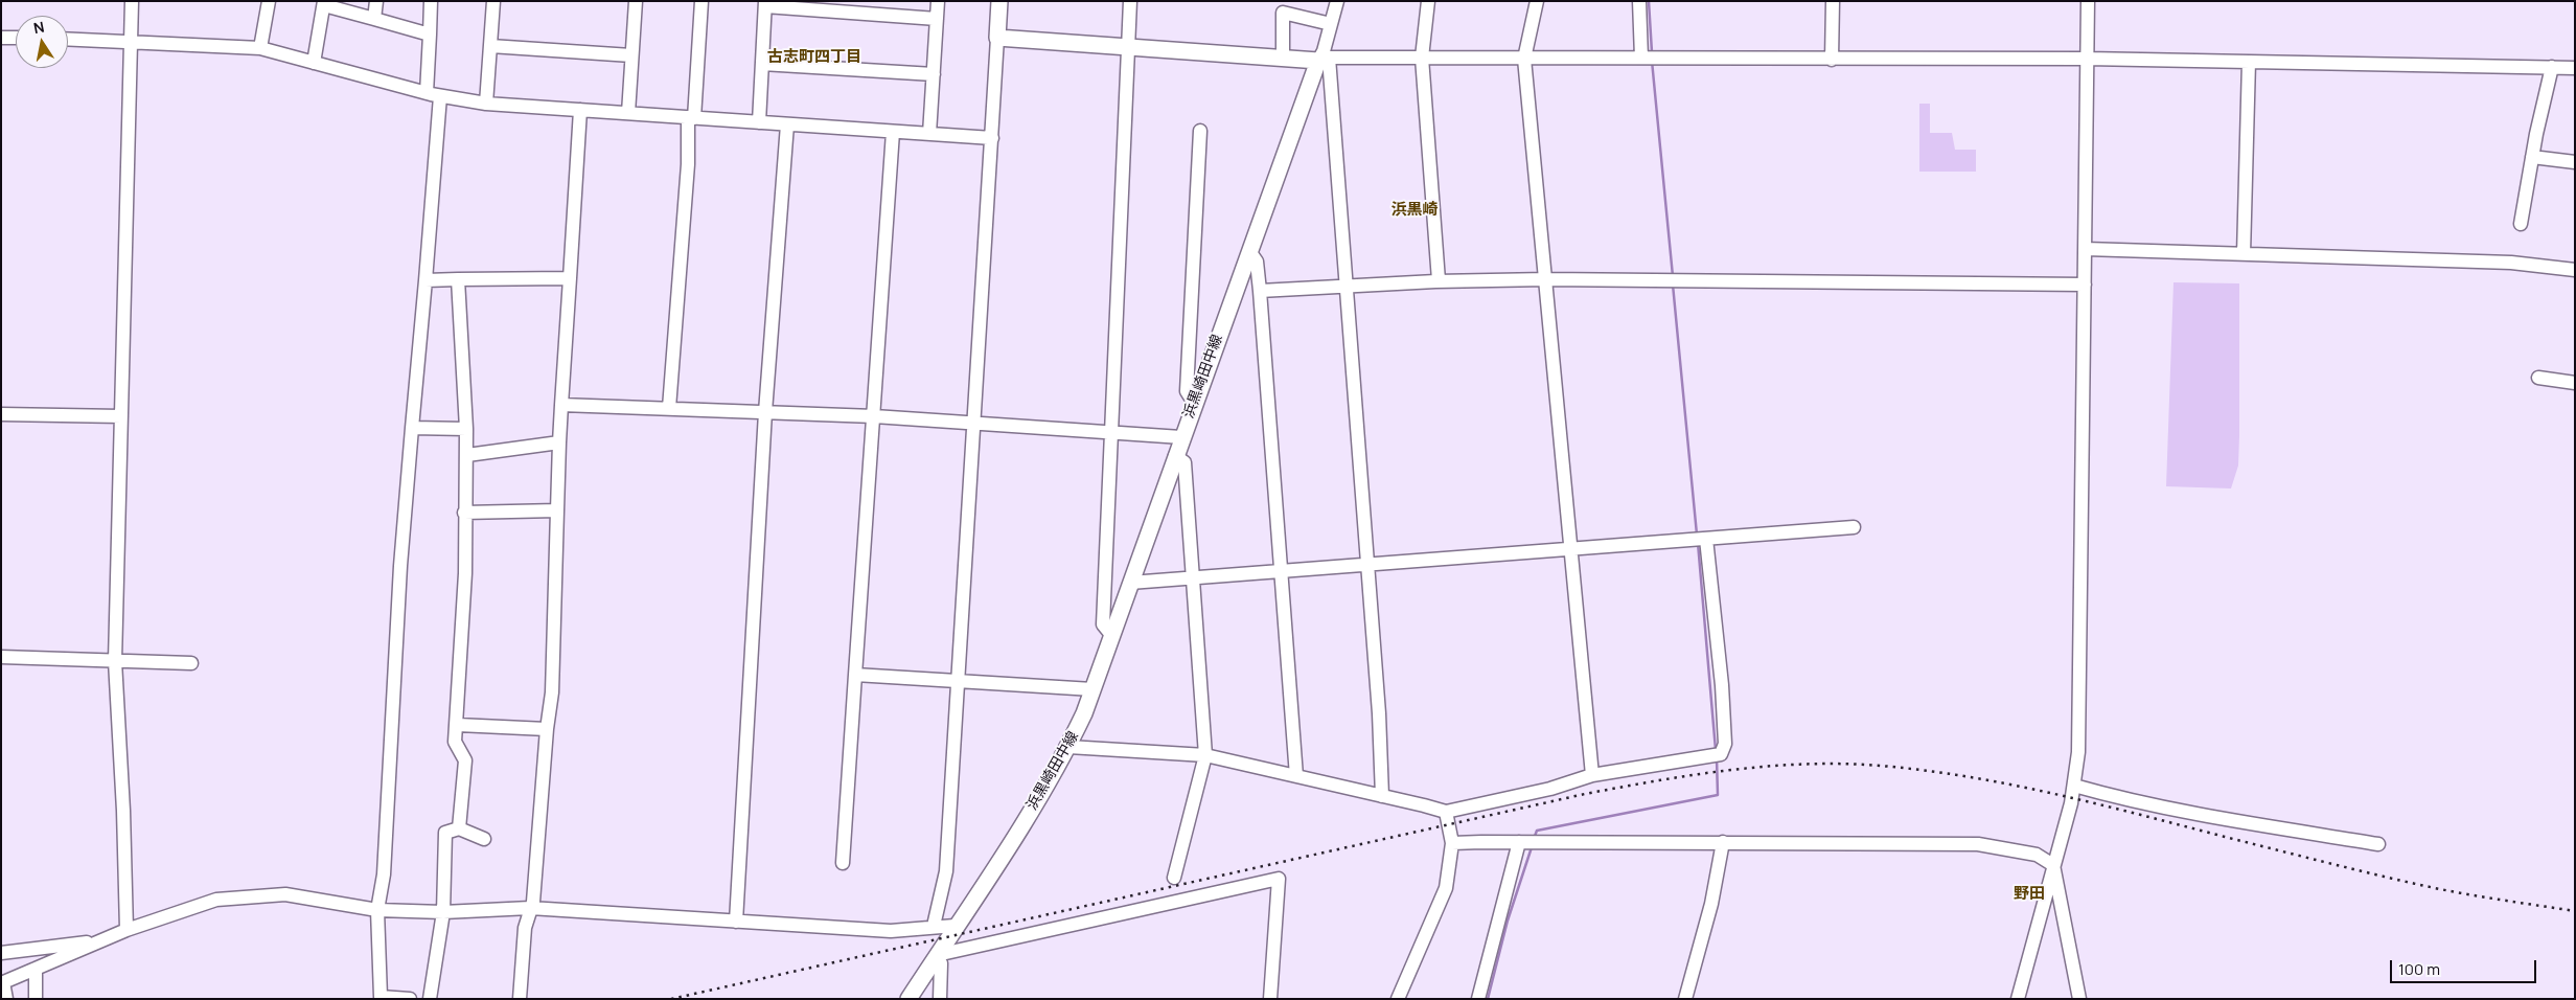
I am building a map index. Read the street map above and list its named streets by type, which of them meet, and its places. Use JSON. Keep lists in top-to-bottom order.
{
  "streets": {
    "main road": ["浜黒崎田中線"]
  },
  "districts": ["古志町四丁目", "浜黒崎", "野田"],
  "scale_bar": "100 m",
  "north": "top"
}
